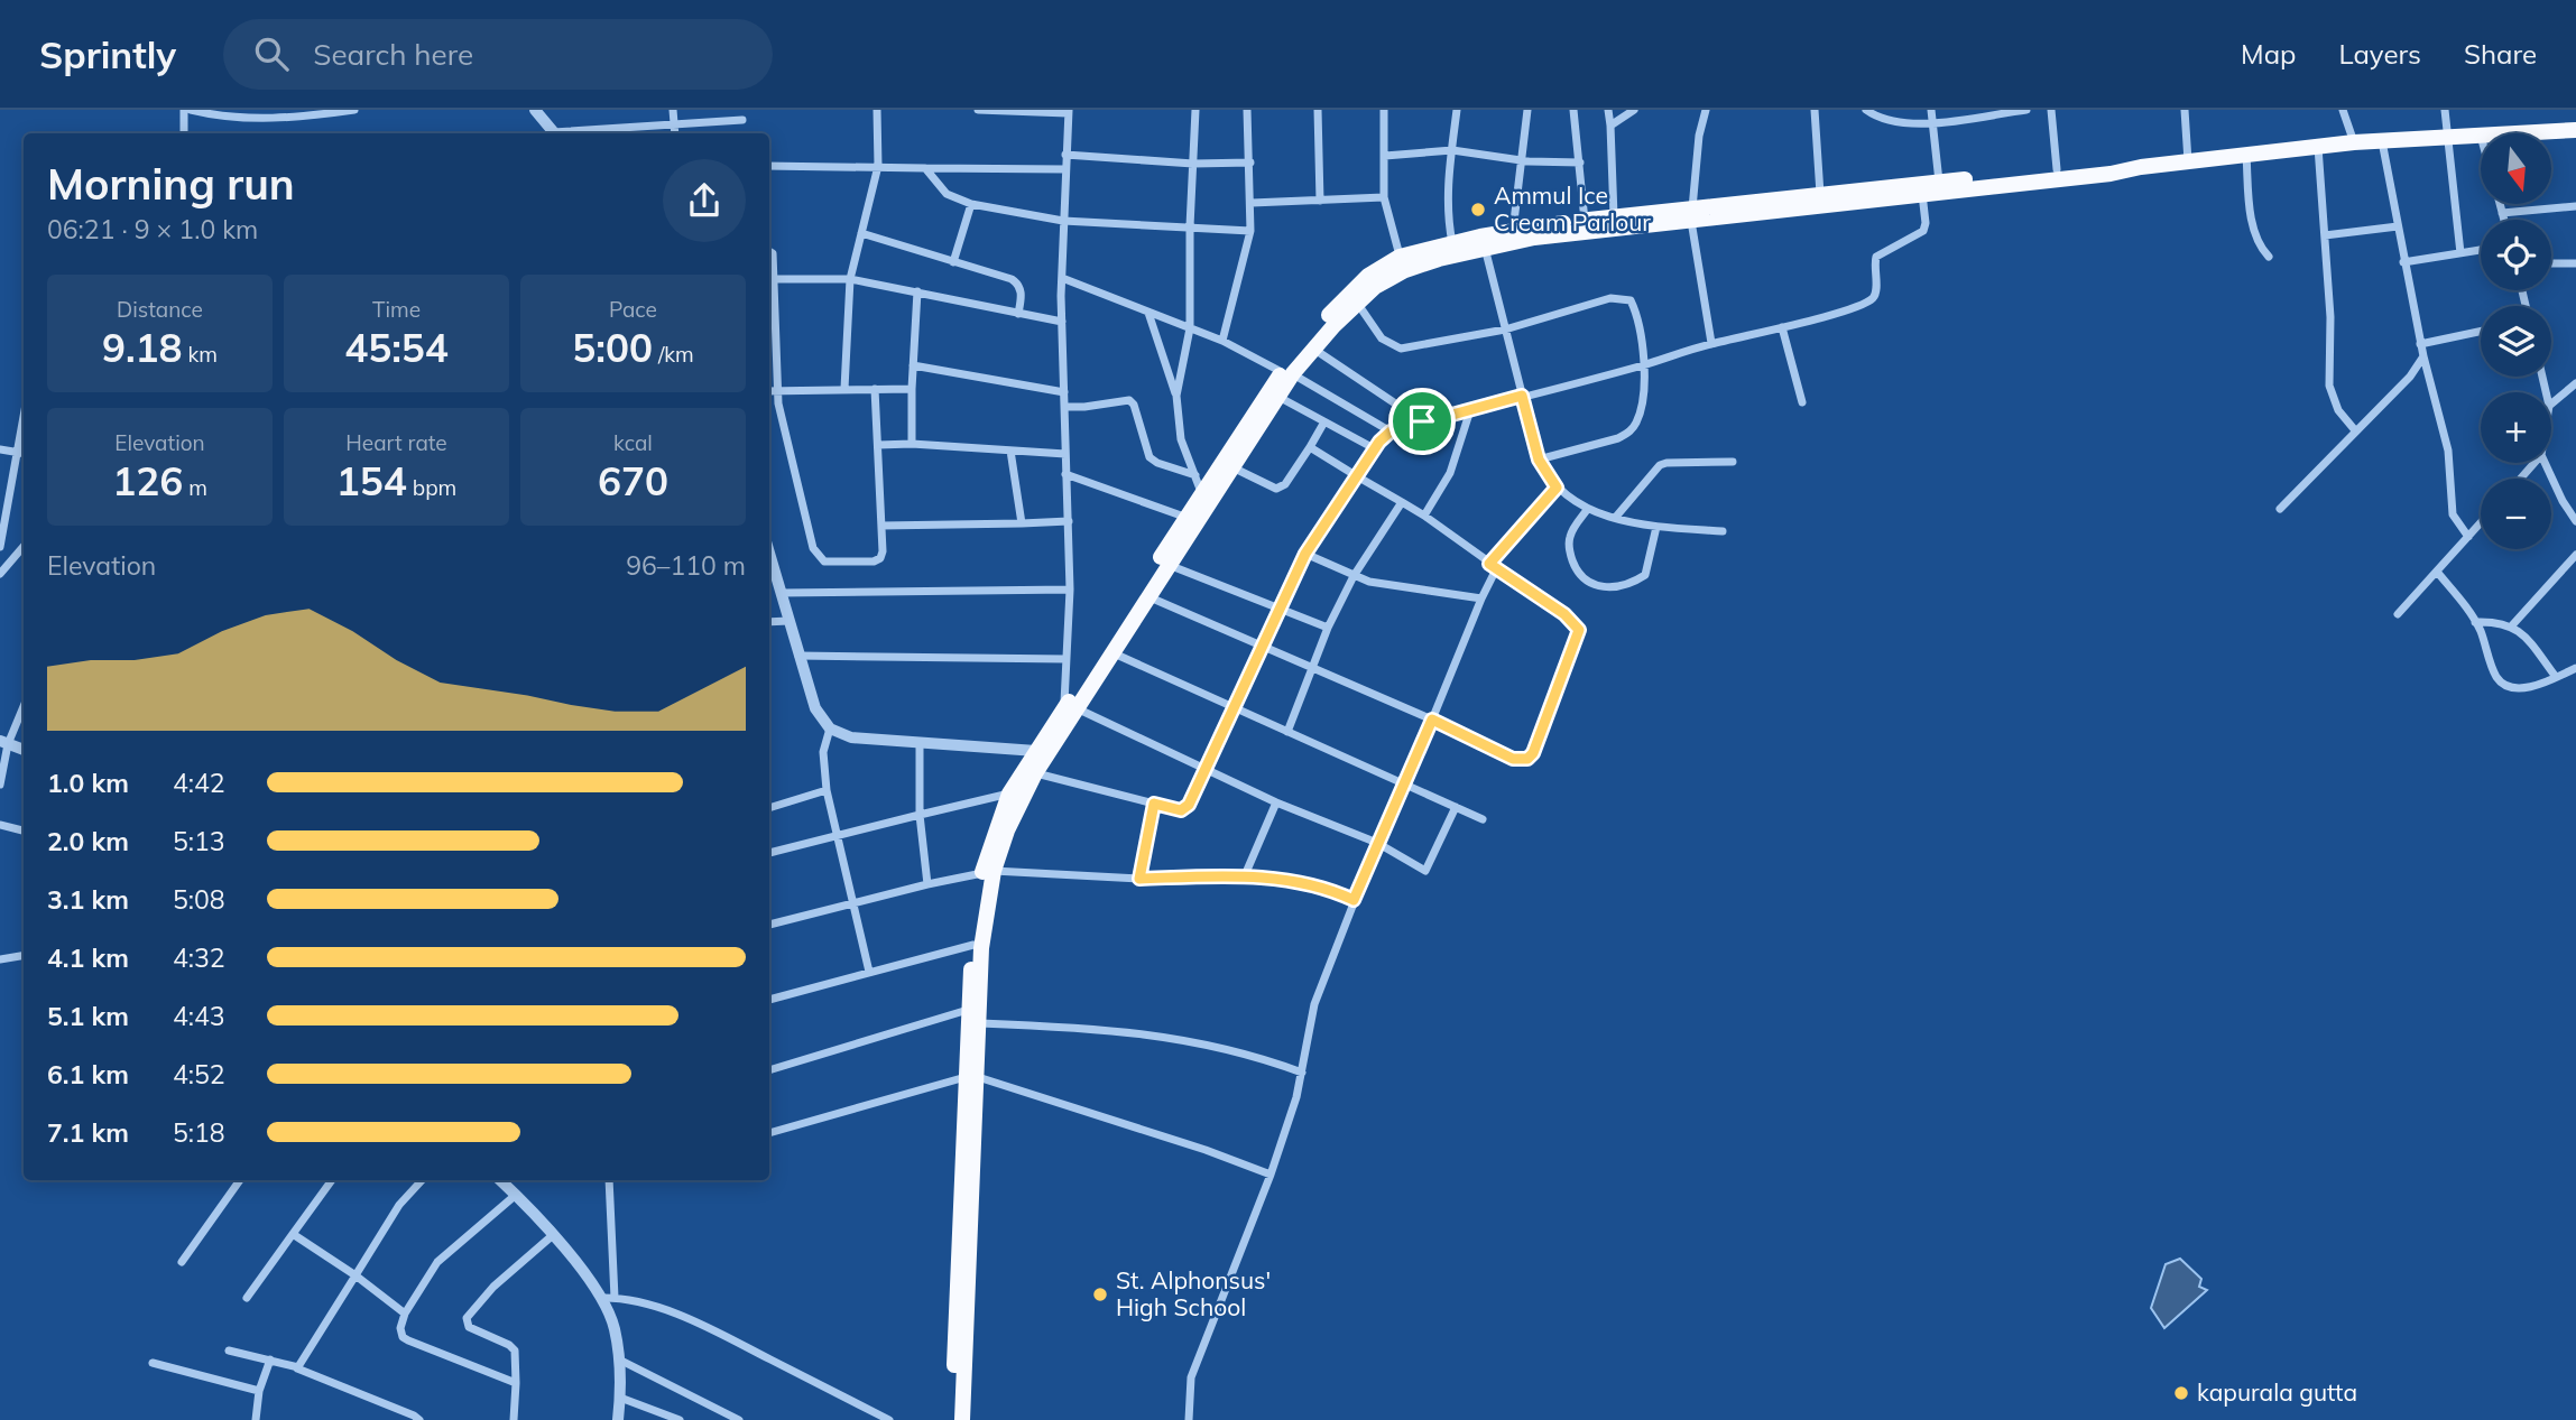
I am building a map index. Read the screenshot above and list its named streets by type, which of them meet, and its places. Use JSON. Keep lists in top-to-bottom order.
{
  "places": ["Ammul Ice Cream Parlour", "St. Alphonsus' High School", "kapurala gutta"],
  "north": "bottom",
  "page": {
    "header": "Sprintly",
    "search": "Search here",
    "nav": ["Map", "Layers", "Share"],
    "map_buttons": ["+", "−"],
    "heading": ["Morning run", "06:21 · 9 × 1.0 km"],
    "stats": [
      ["Distance", "9.18 km"],
      ["Time", "45:54"],
      ["Pace", "5:00 /km"],
      ["Elevation", "126 m"],
      ["Heart rate", "154 bpm"],
      ["kcal", "670"]
    ],
    "chart": ["Elevation", "96–110 m"],
    "list": [
      {
        "name": "1.0 km",
        "note": "4:42"
      },
      {
        "name": "2.0 km",
        "note": "5:13"
      },
      {
        "name": "3.1 km",
        "note": "5:08"
      },
      {
        "name": "4.1 km",
        "note": "4:32"
      },
      {
        "name": "5.1 km",
        "note": "4:43"
      },
      {
        "name": "6.1 km",
        "note": "4:52"
      },
      {
        "name": "7.1 km",
        "note": "5:18"
      }
    ]
  }
}
